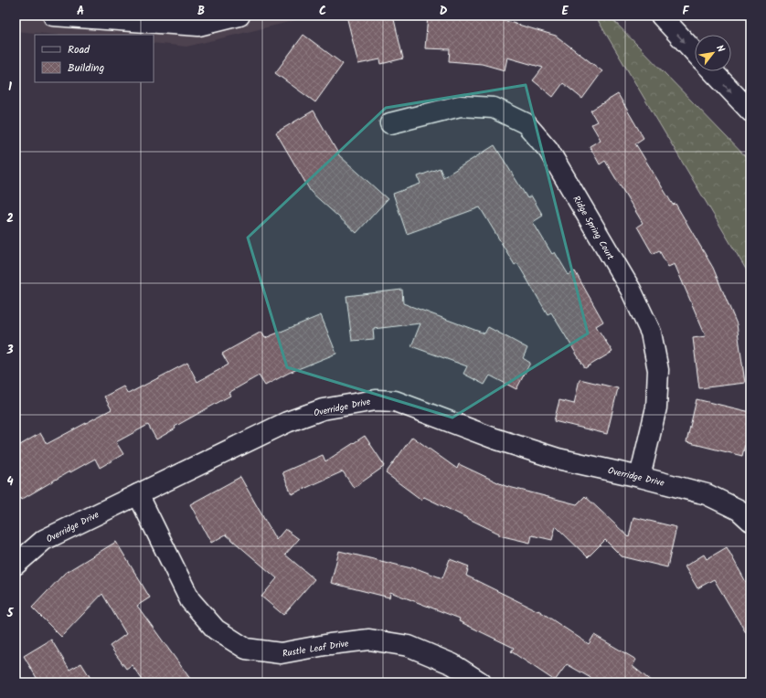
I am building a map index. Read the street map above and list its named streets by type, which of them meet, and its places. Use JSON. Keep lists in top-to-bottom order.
{
  "streets": {
    "main road": ["Ridge Spring Court", "Overridge Drive", "Rustle Leaf Drive"]
  },
  "crossings": [
    ["Ridge Spring Court", "Overridge Drive"],
    ["Overridge Drive", "Rustle Leaf Drive"]
  ],
  "legend": ["Road", "Building"],
  "north": "top right",
  "grid": {
    "columns": [
      "A",
      "B",
      "C",
      "D",
      "E",
      "F"
    ],
    "rows": [
      "1",
      "2",
      "3",
      "4",
      "5"
    ]
  }
}
